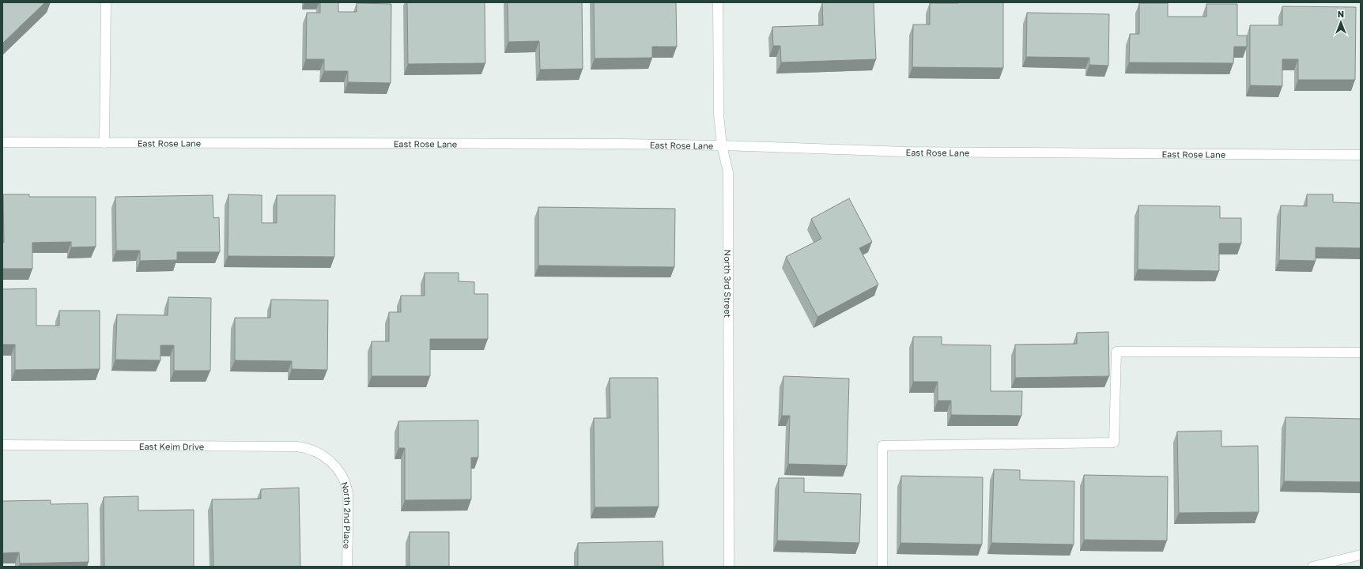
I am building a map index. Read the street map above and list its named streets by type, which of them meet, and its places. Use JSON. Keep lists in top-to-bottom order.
{
  "streets": {
    "street": [
      "East Rose Lane",
      "North 3rd Street",
      "East Keim Drive",
      "North 2nd Place"
    ]
  },
  "crossings": [
    ["East Rose Lane", "North 3rd Street"],
    ["East Keim Drive", "North 2nd Place"]
  ],
  "north": "top"
}
